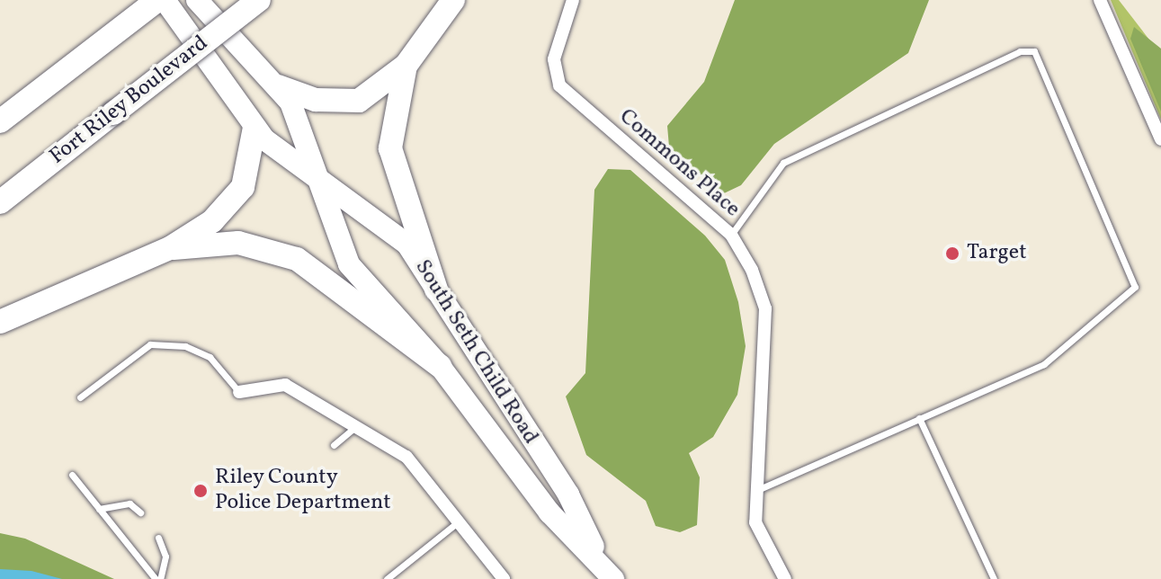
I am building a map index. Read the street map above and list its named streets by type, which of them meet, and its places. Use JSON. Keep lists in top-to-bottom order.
{
  "streets": {
    "highway": ["Fort Riley Boulevard"],
    "main road": ["South Seth Child Road"],
    "street": ["Commons Place"]
  },
  "places": ["Target", "Riley County Police Department"]
}
